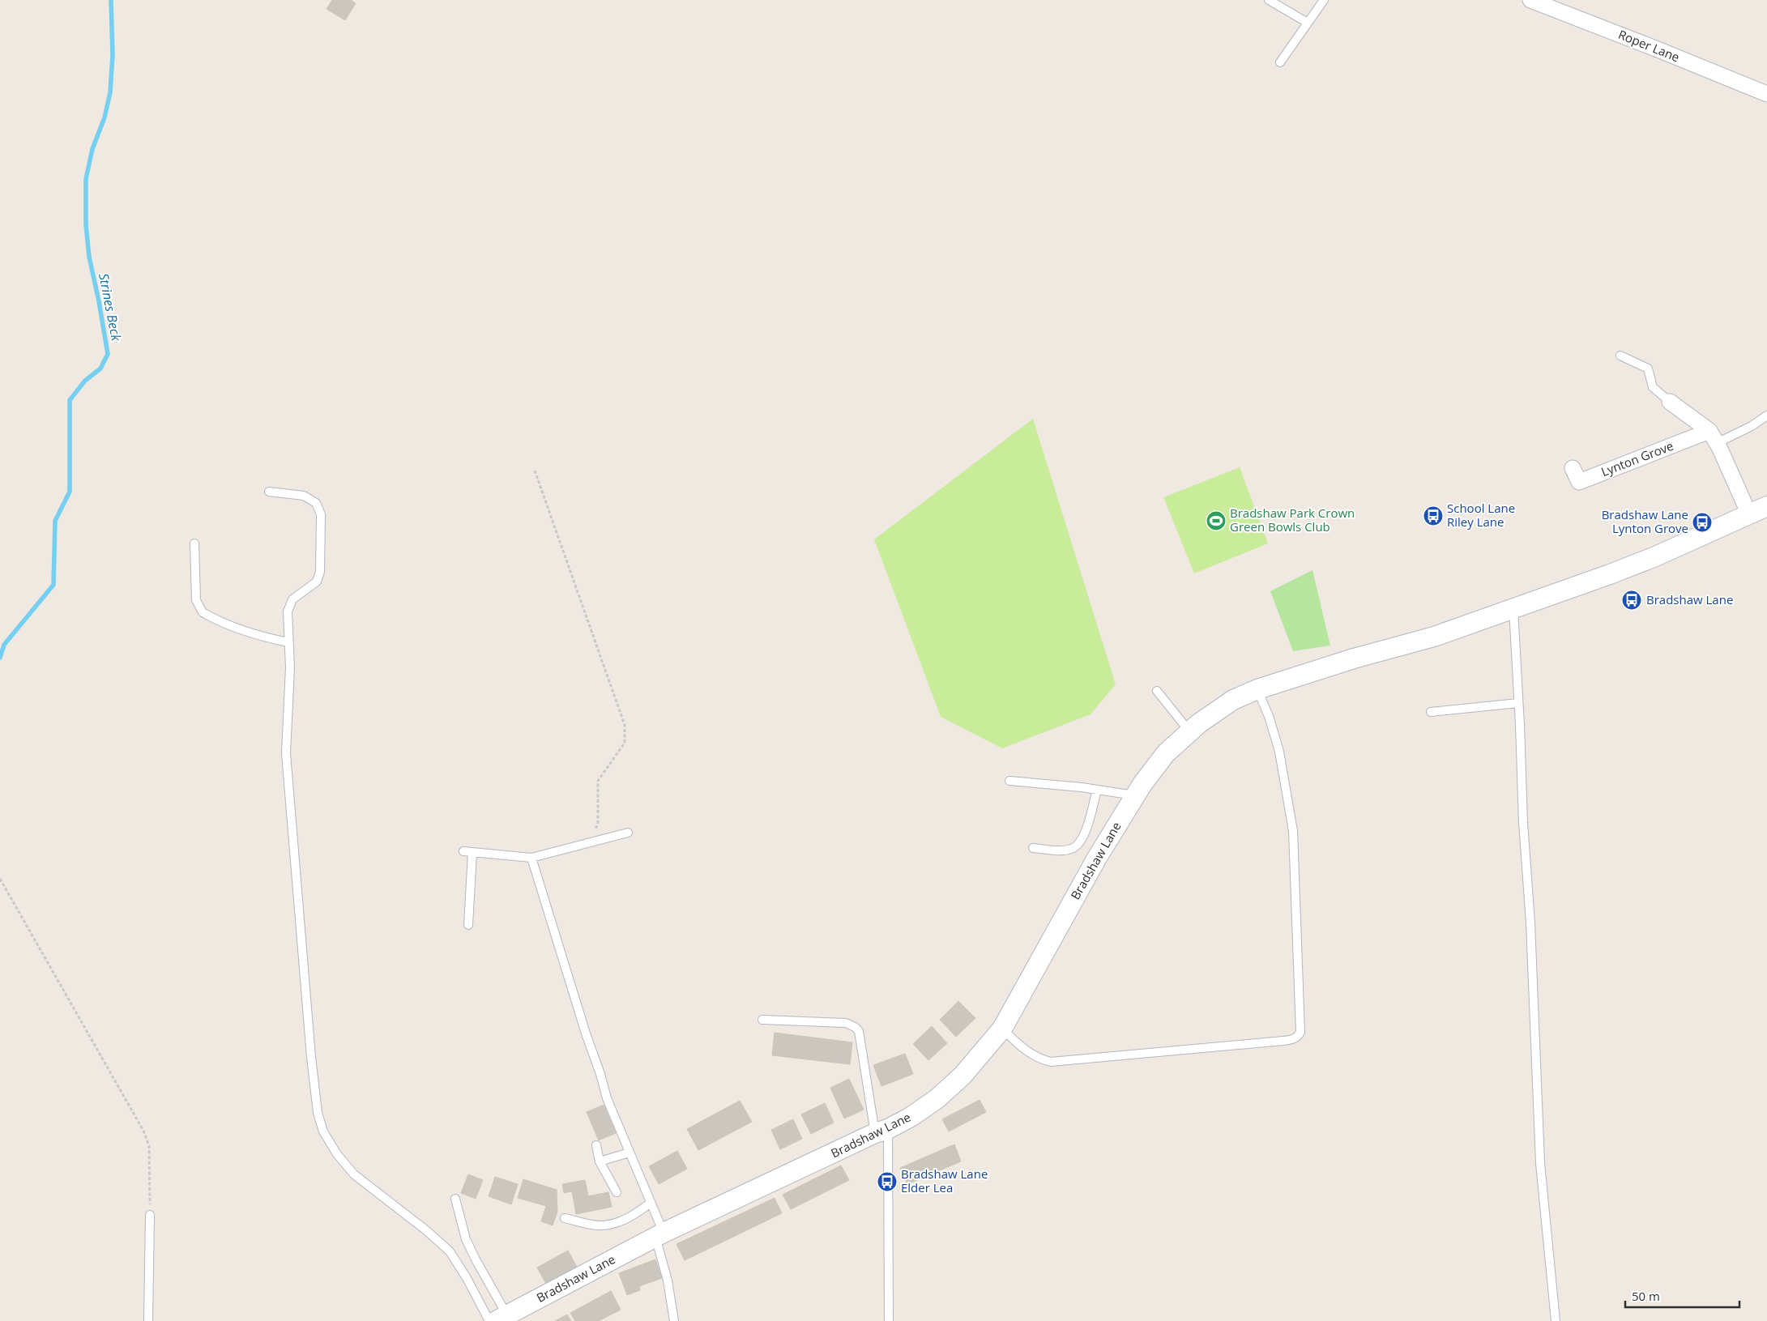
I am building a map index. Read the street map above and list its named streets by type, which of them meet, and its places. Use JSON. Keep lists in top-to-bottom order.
{
  "streets": {
    "street": ["Roper Lane", "Lynton Grove", "Bradshaw Lane"]
  },
  "water": ["Strines Beck"],
  "places": {
    "bus stop": [
      "School Lane Riley Lane",
      "Bradshaw Lane Lynton Grove",
      "Bradshaw Lane",
      "Bradshaw Lane Elder Lea"
    ],
    "sports": ["Bradshaw Park Crown Green Bowls Club"]
  },
  "scale_bar": "50 m"
}
